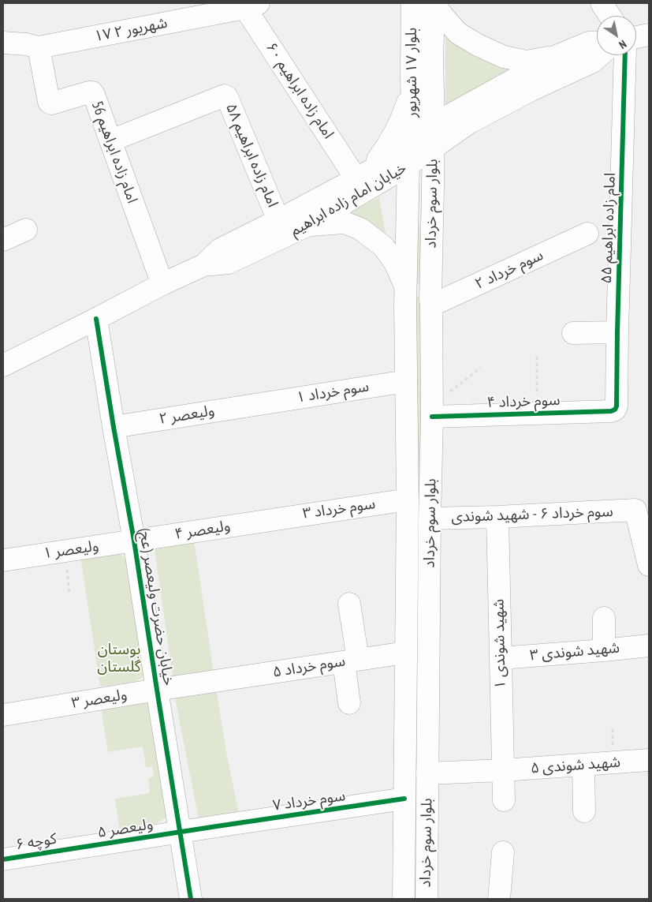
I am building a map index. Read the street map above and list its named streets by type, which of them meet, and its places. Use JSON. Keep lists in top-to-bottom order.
{
  "streets": {
    "main road": [
      "۱۷ شهریور ۲",
      "بلوار ۱۷ شهریور",
      "امام زاده ابراهیم ۶۰",
      "امام زاده ابراهیم 56",
      "امام زاده ابراهیم ۵۸",
      "خیابان امام زاده ابراهیم",
      "بلوار سوم خرداد",
      "امام زاده ابراهیم ۵۵",
      "سوم خرداد ۲",
      "سوم خرداد ۱",
      "سوم خرداد ۴",
      "ولیعصر ۲",
      "سوم خرداد ۳",
      "سوم خرداد ۶ - شهید شوندی",
      "ولیعصر ۴",
      "ولیعصر ۱",
      "خیابان حضرت ولیعصر (عج)",
      "شهید شوندی ۱",
      "شهید شوندی ۳",
      "سوم خرداد ۵",
      "ولیعصر ۳",
      "شهید شوندی ۵",
      "سوم خرداد ۷",
      "ولیعصر ۵",
      "کوچه ۶"
    ]
  },
  "crossings": [
    ["۱۷ شهریور ۲", "امام زاده ابراهیم ۶۰"],
    ["۱۷ شهریور ۲", "امام زاده ابراهیم 56"],
    ["بلوار ۱۷ شهریور", "خیابان امام زاده ابراهیم"],
    ["بلوار ۱۷ شهریور", "بلوار سوم خرداد"],
    ["امام زاده ابراهیم ۶۰", "خیابان امام زاده ابراهیم"],
    ["امام زاده ابراهیم 56", "امام زاده ابراهیم ۵۸"],
    ["امام زاده ابراهیم 56", "خیابان امام زاده ابراهیم"],
    ["امام زاده ابراهیم ۵۸", "خیابان امام زاده ابراهیم"],
    ["خیابان امام زاده ابراهیم", "بلوار سوم خرداد"],
    ["خیابان امام زاده ابراهیم", "خیابان حضرت ولیعصر (عج)"],
    ["بلوار سوم خرداد", "سوم خرداد ۲"],
    ["بلوار سوم خرداد", "سوم خرداد ۱"],
    ["بلوار سوم خرداد", "سوم خرداد ۴"],
    ["بلوار سوم خرداد", "سوم خرداد ۳"],
    ["بلوار سوم خرداد", "سوم خرداد ۶ - شهید شوندی"],
    ["بلوار سوم خرداد", "سوم خرداد ۵"],
    ["بلوار سوم خرداد", "شهید شوندی ۵"],
    ["بلوار سوم خرداد", "سوم خرداد ۷"],
    ["امام زاده ابراهیم ۵۵", "سوم خرداد ۴"],
    ["سوم خرداد ۱", "ولیعصر ۲"],
    ["ولیعصر ۲", "خیابان حضرت ولیعصر (عج)"],
    ["سوم خرداد ۳", "ولیعصر ۴"],
    ["سوم خرداد ۶ - شهید شوندی", "شهید شوندی ۱"],
    ["ولیعصر ۴", "ولیعصر ۱"],
    ["ولیعصر ۴", "خیابان حضرت ولیعصر (عج)"],
    ["ولیعصر ۱", "خیابان حضرت ولیعصر (عج)"],
    ["خیابان حضرت ولیعصر (عج)", "سوم خرداد ۵"],
    ["خیابان حضرت ولیعصر (عج)", "ولیعصر ۳"],
    ["خیابان حضرت ولیعصر (عج)", "سوم خرداد ۷"],
    ["خیابان حضرت ولیعصر (عج)", "ولیعصر ۵"],
    ["شهید شوندی ۱", "شهید شوندی ۳"],
    ["شهید شوندی ۱", "شهید شوندی ۵"],
    ["سوم خرداد ۵", "ولیعصر ۳"],
    ["سوم خرداد ۷", "ولیعصر ۵"],
    ["ولیعصر ۵", "کوچه ۶"]
  ],
  "parks": ["بوستان گلستان"],
  "north": "bottom right"
}
